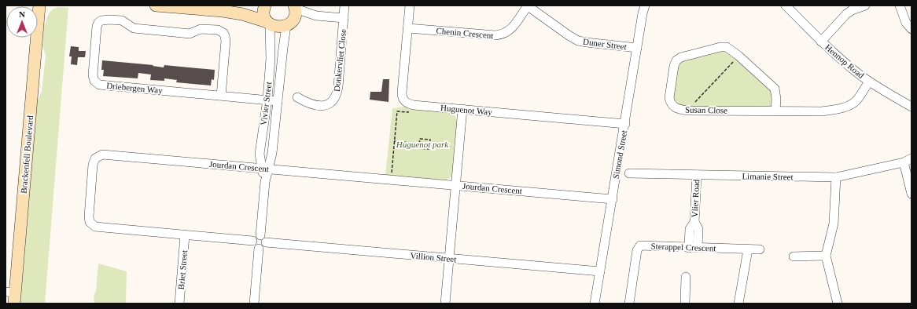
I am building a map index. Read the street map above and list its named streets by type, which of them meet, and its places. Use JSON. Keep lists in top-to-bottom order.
{
  "streets": {
    "street": [
      "Chenin Crescent",
      "Duner Street",
      "Donkervliet Close",
      "Hennop Road",
      "Driebergen Way",
      "Vivier Street",
      "Huguenot Way",
      "Susan Close",
      "Brackenfell Boulevard",
      "Simond Street",
      "Jourdan Crescent",
      "Limanie Street",
      "Vlier Road",
      "Sterappel Crescent",
      "Villion Street",
      "Briet Street"
    ]
  },
  "crossings": [
    ["Chenin Crescent", "Duner Street"],
    ["Duner Street", "Simond Street"],
    ["Donkervliet Close", "Vivier Street"],
    ["Hennop Road", "Susan Close"],
    ["Driebergen Way", "Vivier Street"],
    ["Vivier Street", "Jourdan Crescent"],
    ["Vivier Street", "Villion Street"],
    ["Huguenot Way", "Simond Street"],
    ["Simond Street", "Jourdan Crescent"],
    ["Simond Street", "Villion Street"],
    ["Jourdan Crescent", "Villion Street"],
    ["Jourdan Crescent", "Briet Street"],
    ["Limanie Street", "Vlier Road"],
    ["Vlier Road", "Sterappel Crescent"]
  ],
  "parks": ["Huguenot park"],
  "north": "top"
}
